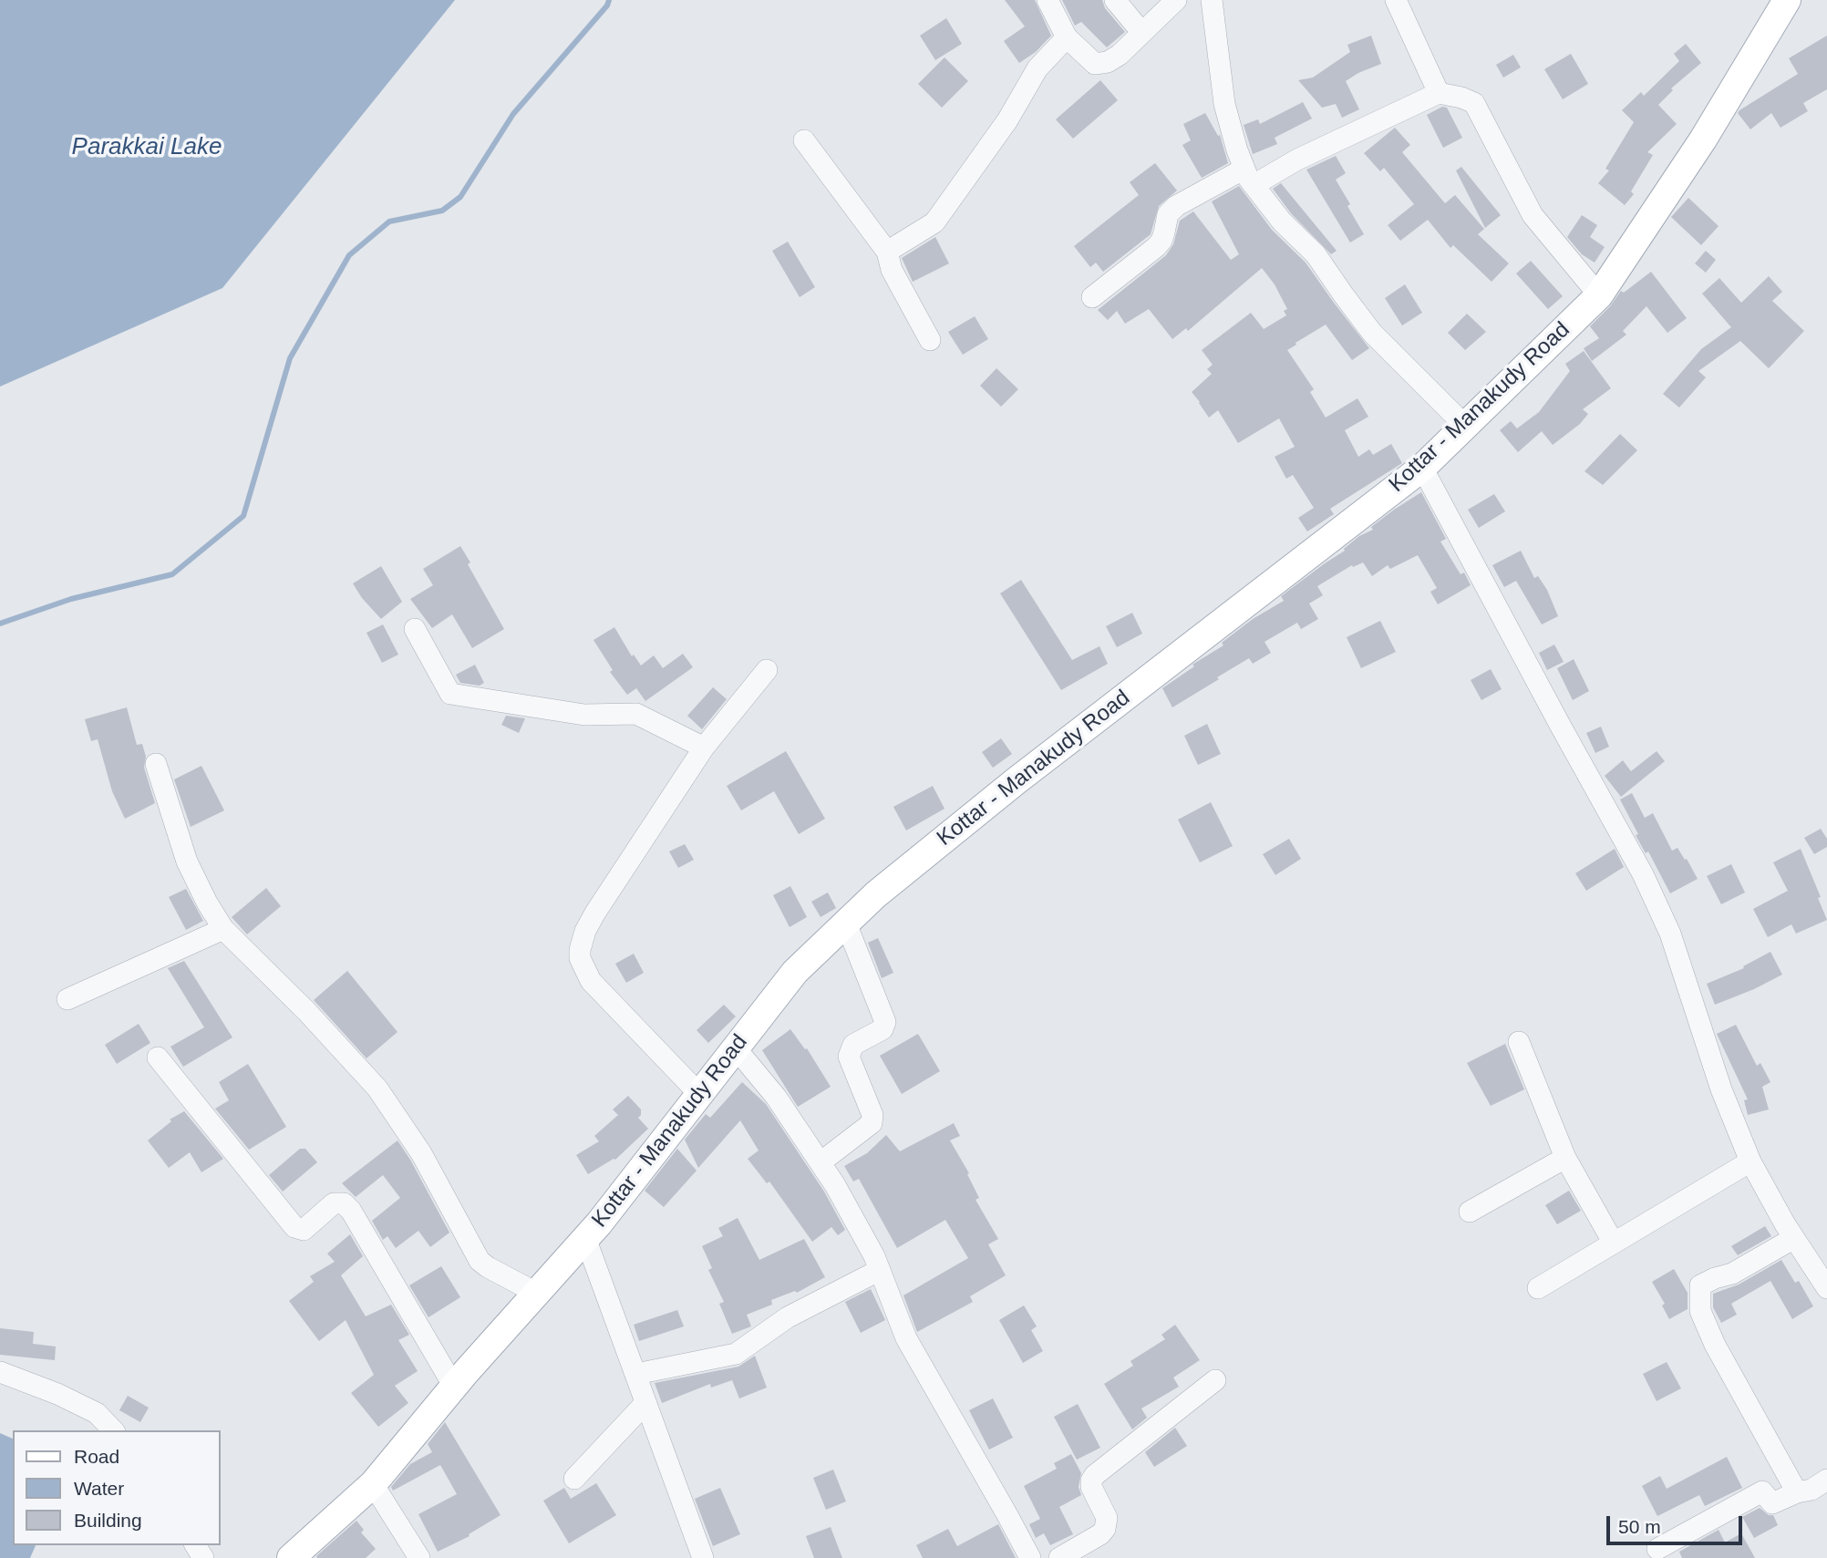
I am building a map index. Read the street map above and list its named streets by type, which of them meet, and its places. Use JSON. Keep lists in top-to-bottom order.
{
  "streets": {
    "main road": ["Kottar - Manakudy Road"]
  },
  "water": ["Parakkai Lake"],
  "legend": ["Road", "Water", "Building"],
  "scale_bar": "50 m"
}
